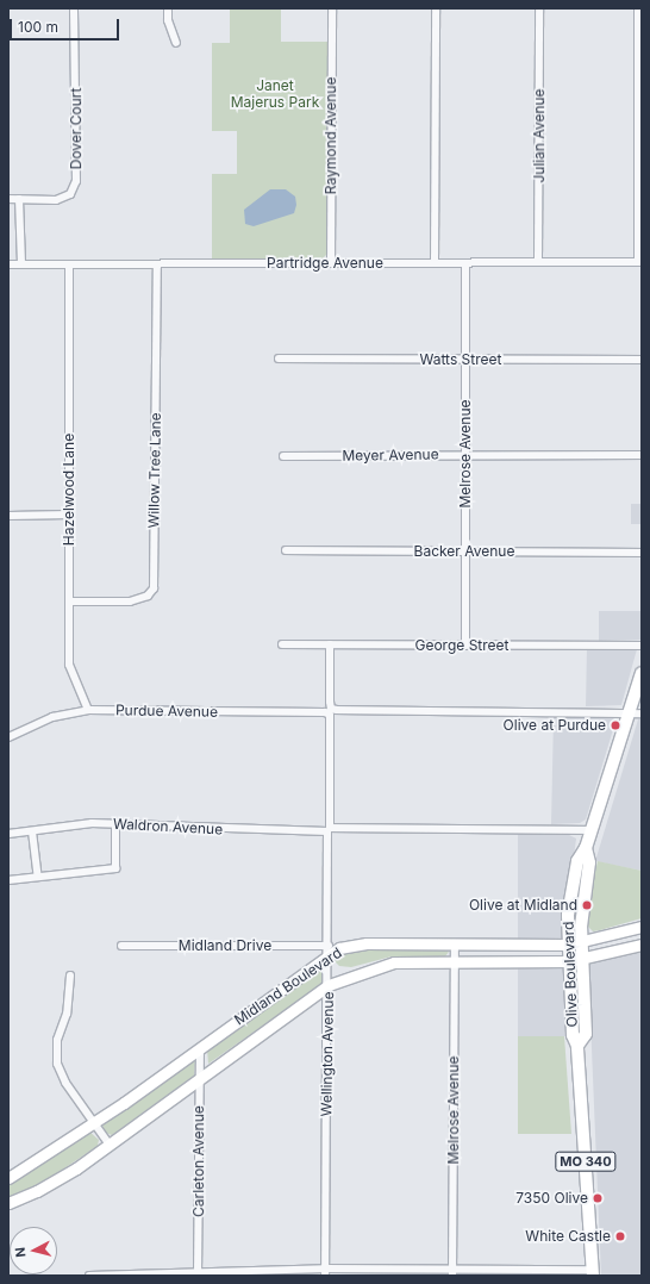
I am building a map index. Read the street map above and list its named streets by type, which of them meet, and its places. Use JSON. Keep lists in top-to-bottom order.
{
  "streets": {
    "main road": ["Olive Boulevard", "Midland Boulevard", "MO 340"],
    "street": [
      "Dover Court",
      "Raymond Avenue",
      "Julian Avenue",
      "Partridge Avenue",
      "Watts Street",
      "Melrose Avenue",
      "Meyer Avenue",
      "Willow Tree Lane",
      "Hazelwood Lane",
      "Backer Avenue",
      "George Street",
      "Purdue Avenue",
      "Waldron Avenue",
      "Midland Drive",
      "Wellington Avenue",
      "Carleton Avenue"
    ]
  },
  "crossings": [
    ["Raymond Avenue", "Partridge Avenue"],
    ["Julian Avenue", "Partridge Avenue"],
    ["Partridge Avenue", "Melrose Avenue"],
    ["Partridge Avenue", "Willow Tree Lane"],
    ["Partridge Avenue", "Hazelwood Lane"],
    ["Watts Street", "Melrose Avenue"],
    ["Melrose Avenue", "Meyer Avenue"],
    ["Melrose Avenue", "Backer Avenue"],
    ["Melrose Avenue", "George Street"],
    ["Melrose Avenue", "Midland Boulevard"],
    ["Willow Tree Lane", "Hazelwood Lane"],
    ["Hazelwood Lane", "Purdue Avenue"],
    ["George Street", "Wellington Avenue"],
    ["Purdue Avenue", "Olive Boulevard"],
    ["Purdue Avenue", "Wellington Avenue"],
    ["Waldron Avenue", "Olive Boulevard"],
    ["Waldron Avenue", "Wellington Avenue"],
    ["Midland Drive", "Midland Boulevard"],
    ["Midland Drive", "Wellington Avenue"],
    ["Olive Boulevard", "Midland Boulevard"],
    ["Midland Boulevard", "Wellington Avenue"],
    ["Midland Boulevard", "Carleton Avenue"]
  ],
  "parks": ["Janet Majerus Park"],
  "places": [
    "Olive at Purdue",
    "Olive at Midland",
    "7350 Olive",
    "White Castle"
  ],
  "scale_bar": "100 m",
  "north": "left"
}
